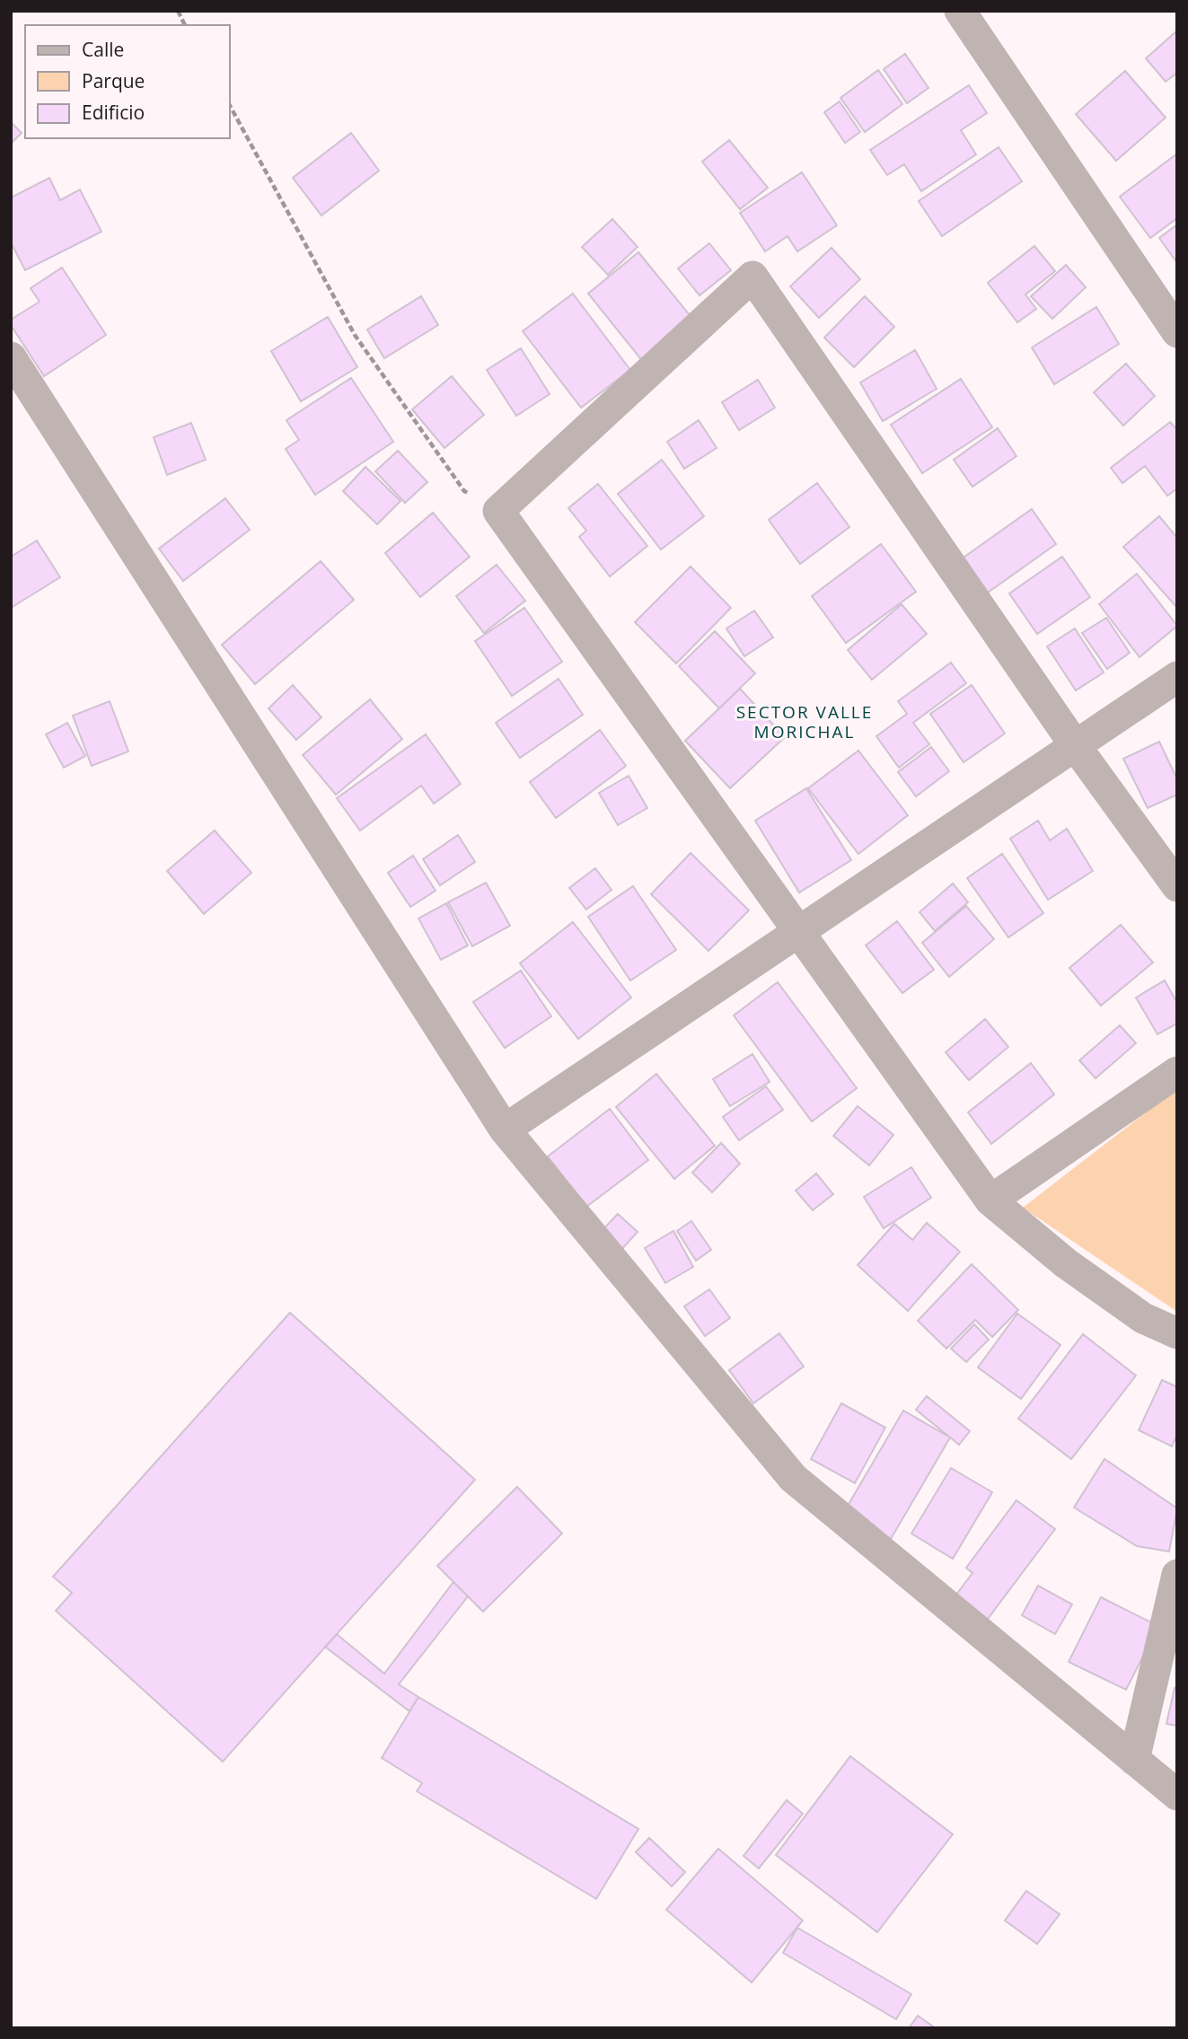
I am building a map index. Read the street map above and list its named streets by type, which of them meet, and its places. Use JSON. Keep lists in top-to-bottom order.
{
  "districts": ["SECTOR VALLE MORICHAL"],
  "legend": ["Calle", "Parque", "Edificio"]
}
